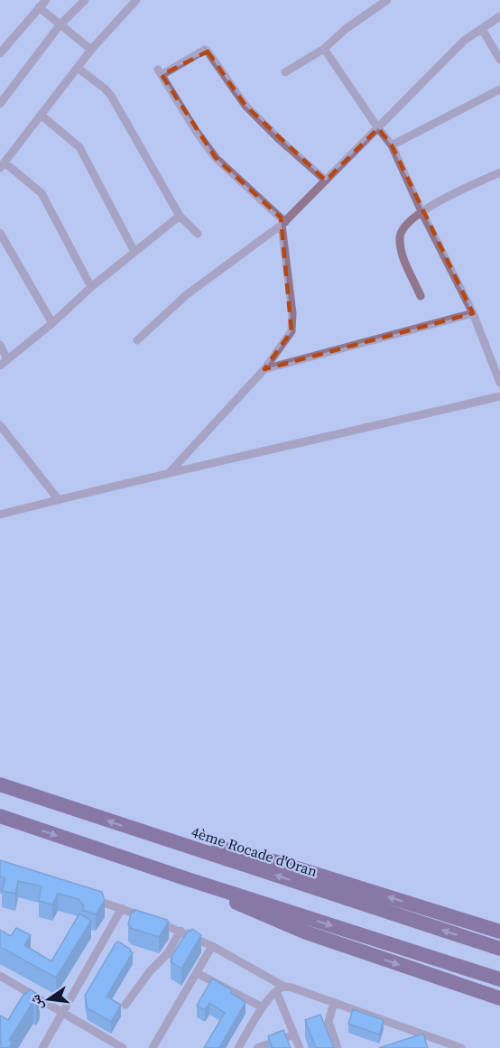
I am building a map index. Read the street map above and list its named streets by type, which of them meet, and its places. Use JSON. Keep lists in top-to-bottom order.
{
  "streets": {
    "highway": ["4ème Rocade d'Oran"]
  },
  "north": "left"
}
